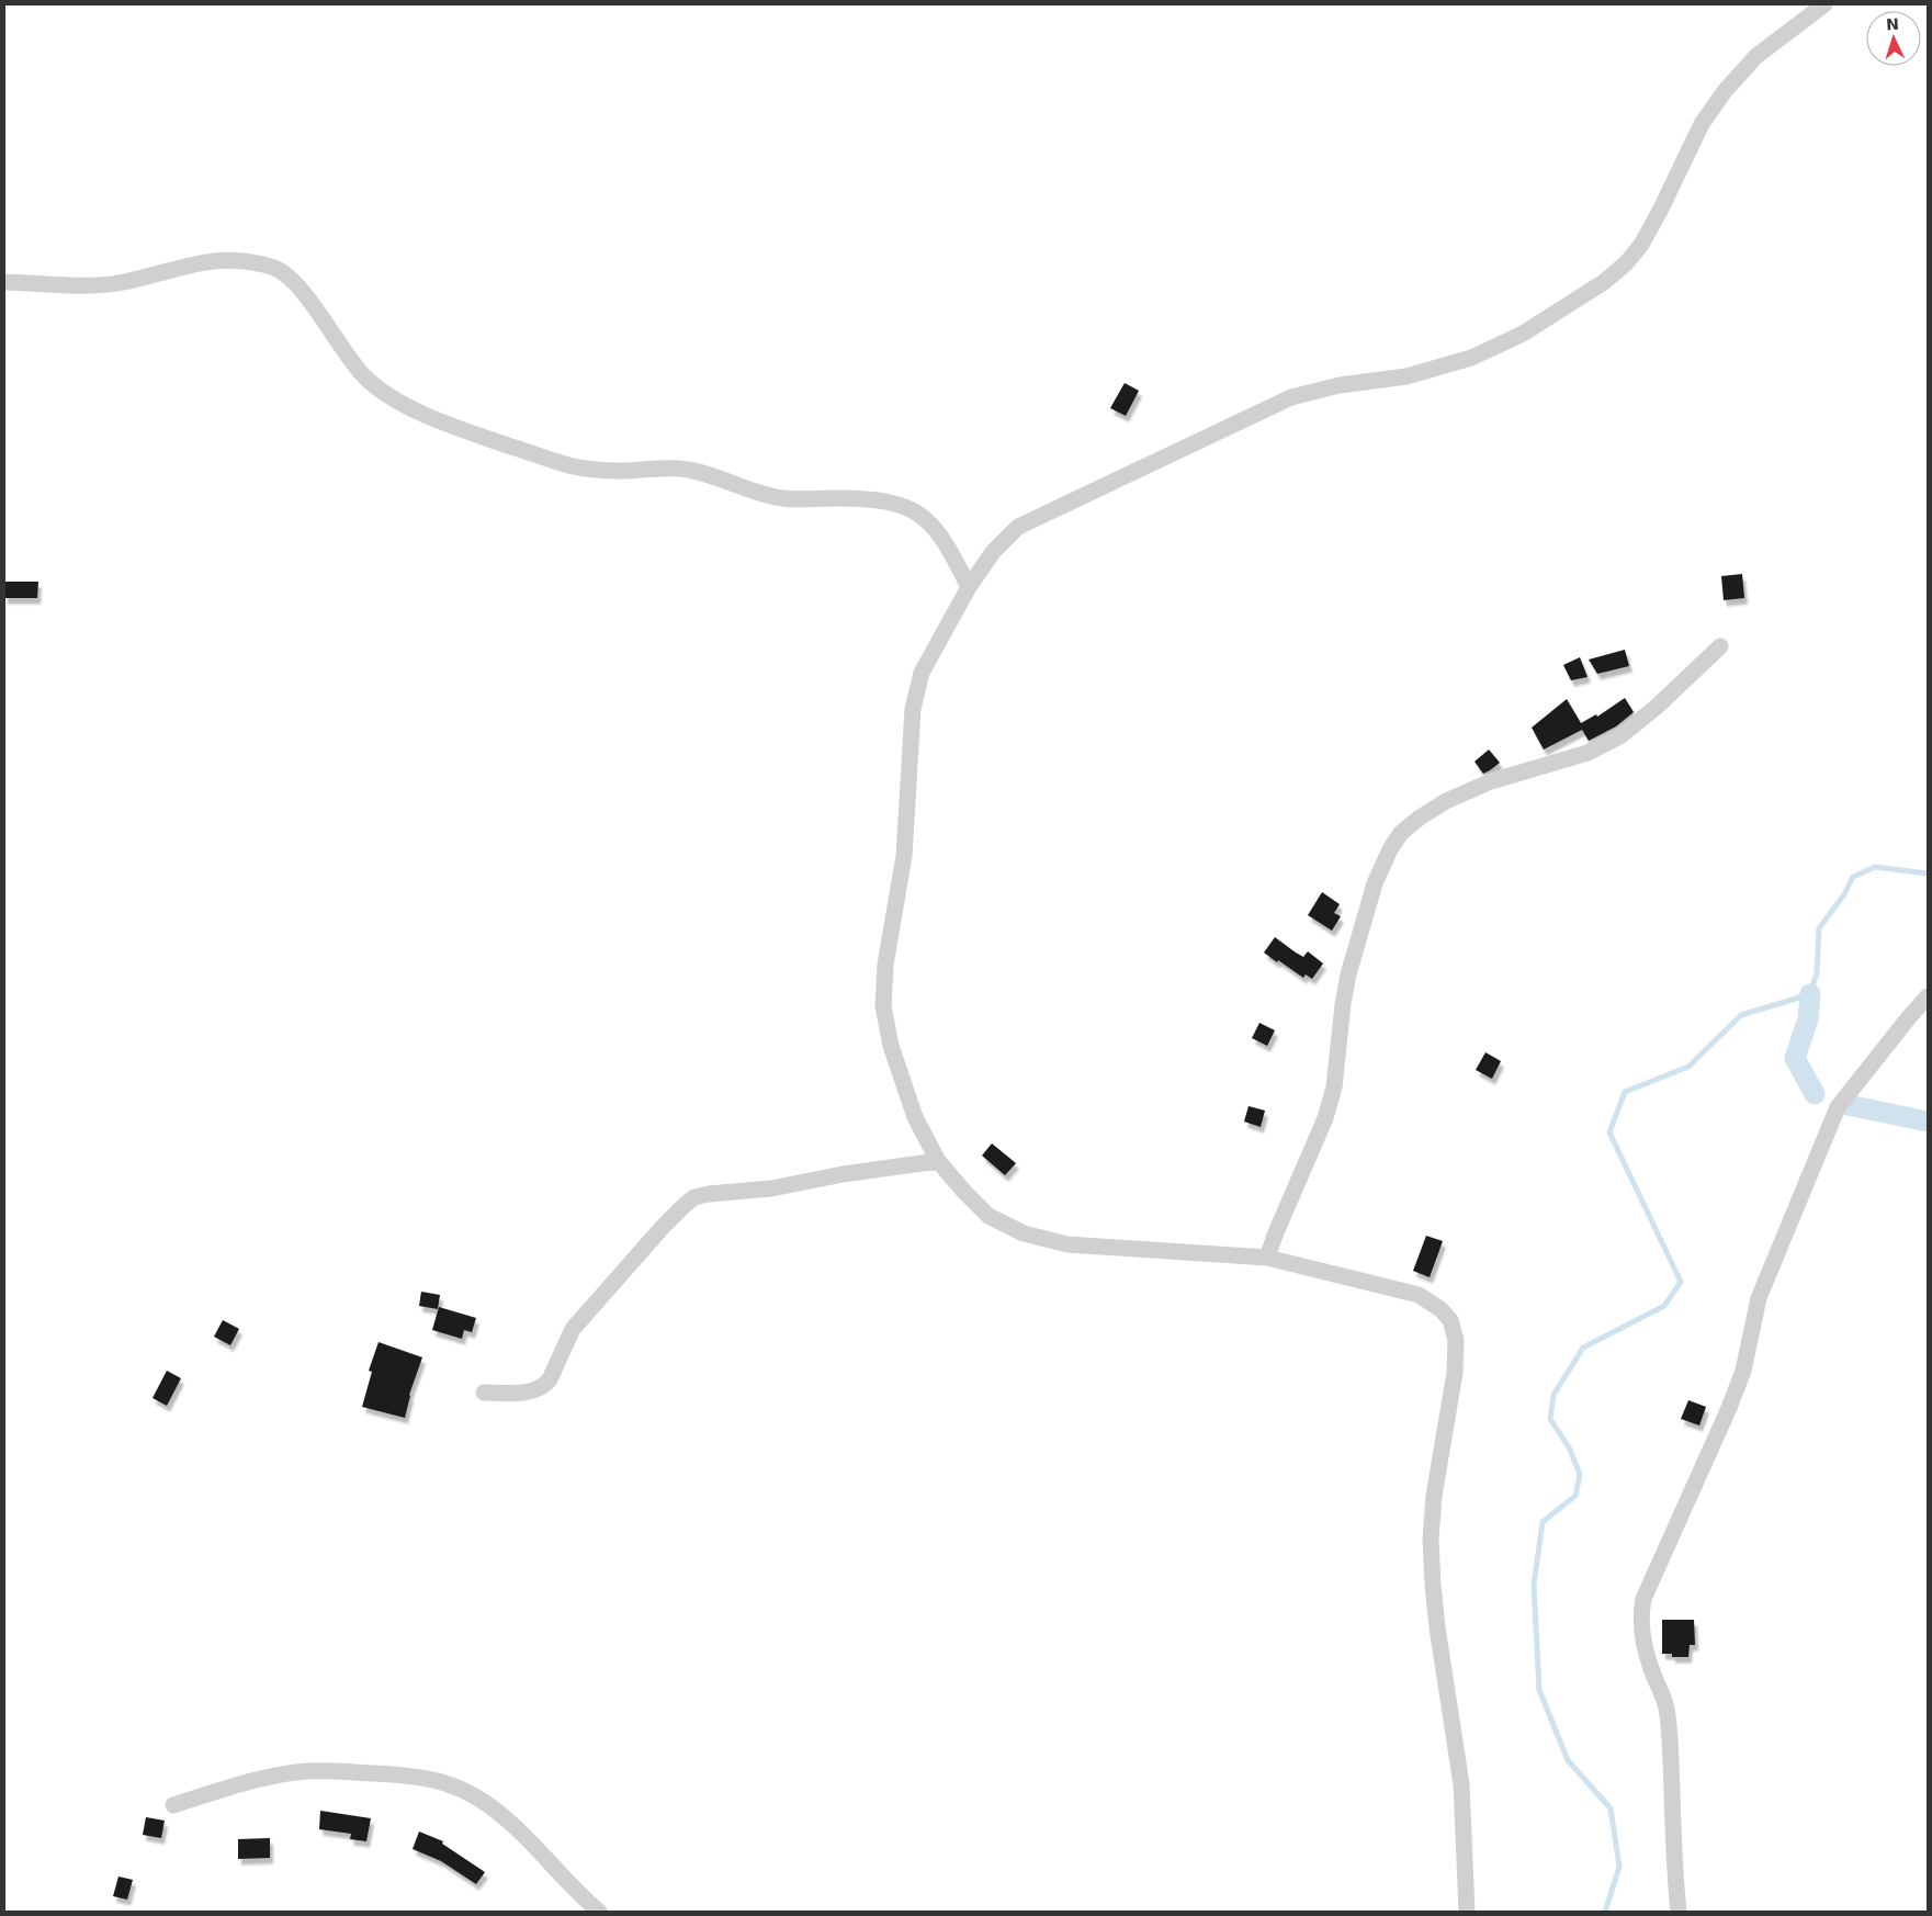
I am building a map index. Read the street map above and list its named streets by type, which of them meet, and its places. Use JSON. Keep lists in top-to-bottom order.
{
  "north": "top"
}
